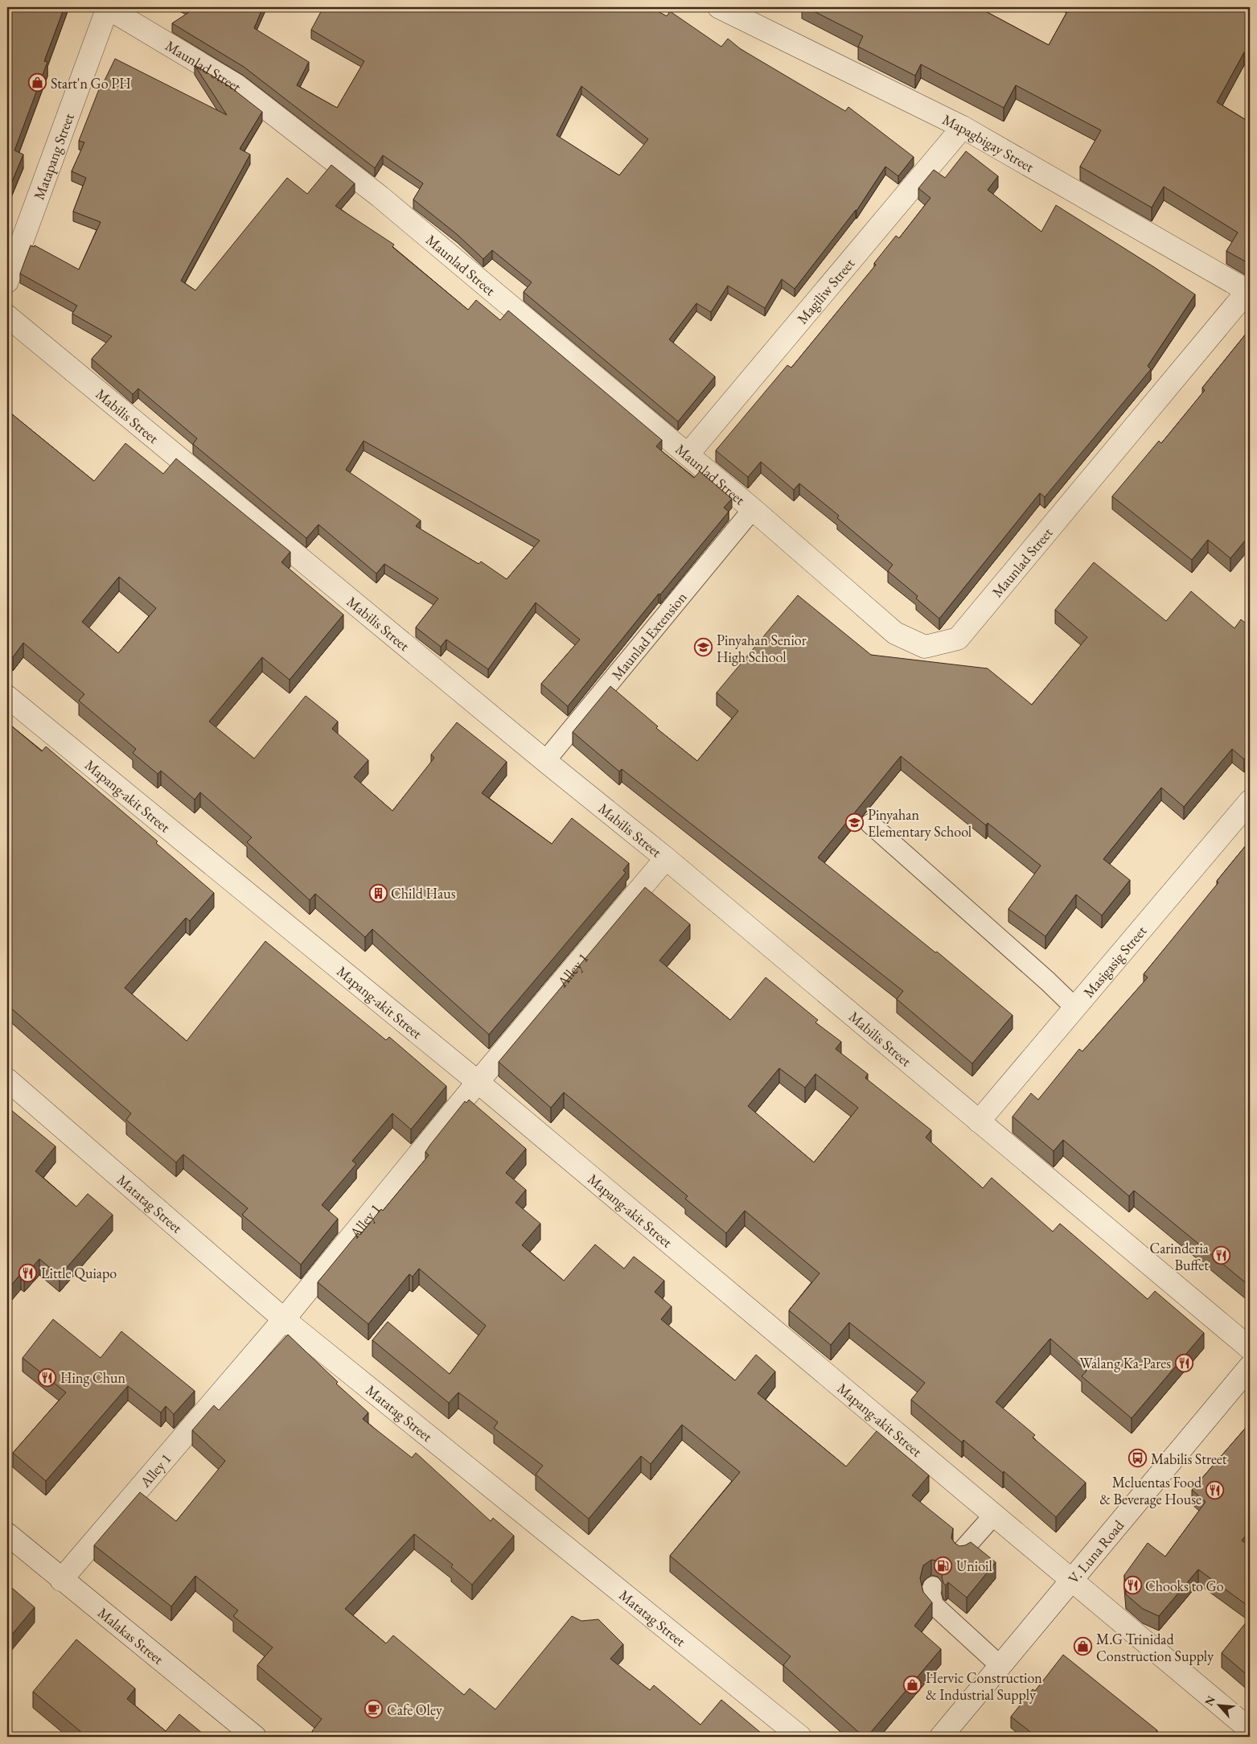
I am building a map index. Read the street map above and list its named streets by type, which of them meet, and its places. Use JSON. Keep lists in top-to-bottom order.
{
  "streets": {
    "street": [
      "Maunlad Street",
      "Mapagbigay Street",
      "Matapang Street",
      "Magiliw Street",
      "Mabilis Street",
      "Mapang-akit Street",
      "Masigasig Street",
      "Alley 1",
      "Matatag Street",
      "V. Luna Road",
      "Malakas Street"
    ],
    "lane": ["Maunlad Extension"]
  },
  "crossings": [
    ["Maunlad Street", "Mapagbigay Street"],
    ["Maunlad Street", "Matapang Street"],
    ["Maunlad Street", "Magiliw Street"],
    ["Maunlad Street", "Maunlad Extension"],
    ["Mapagbigay Street", "Magiliw Street"],
    ["Mabilis Street", "Maunlad Extension"],
    ["Mabilis Street", "Masigasig Street"],
    ["Mabilis Street", "Alley 1"],
    ["Mapang-akit Street", "Alley 1"],
    ["Mapang-akit Street", "V. Luna Road"],
    ["Alley 1", "Matatag Street"],
    ["Alley 1", "Malakas Street"]
  ],
  "places": {
    "shop": ["Start'n Go PH", "M.G Trinidad Construction Supply", "Hervic Construction & Industrial Supply"],
    "school or university": ["Pinyahan Senior High School", "Pinyahan Elementary School"],
    "building": ["Child Haus"],
    "restaurant": [
      "Carinderia Buffet",
      "Little Quiapo",
      "Walang Ka-Pares",
      "Hing Chun",
      "Mcluentas Food & Beverage House",
      "Chooks to Go"
    ],
    "bus stop": ["Mabilis Street"],
    "fuel station": ["Unioil"],
    "cafe": ["Cafe Oley"]
  },
  "north": "top left"
}
